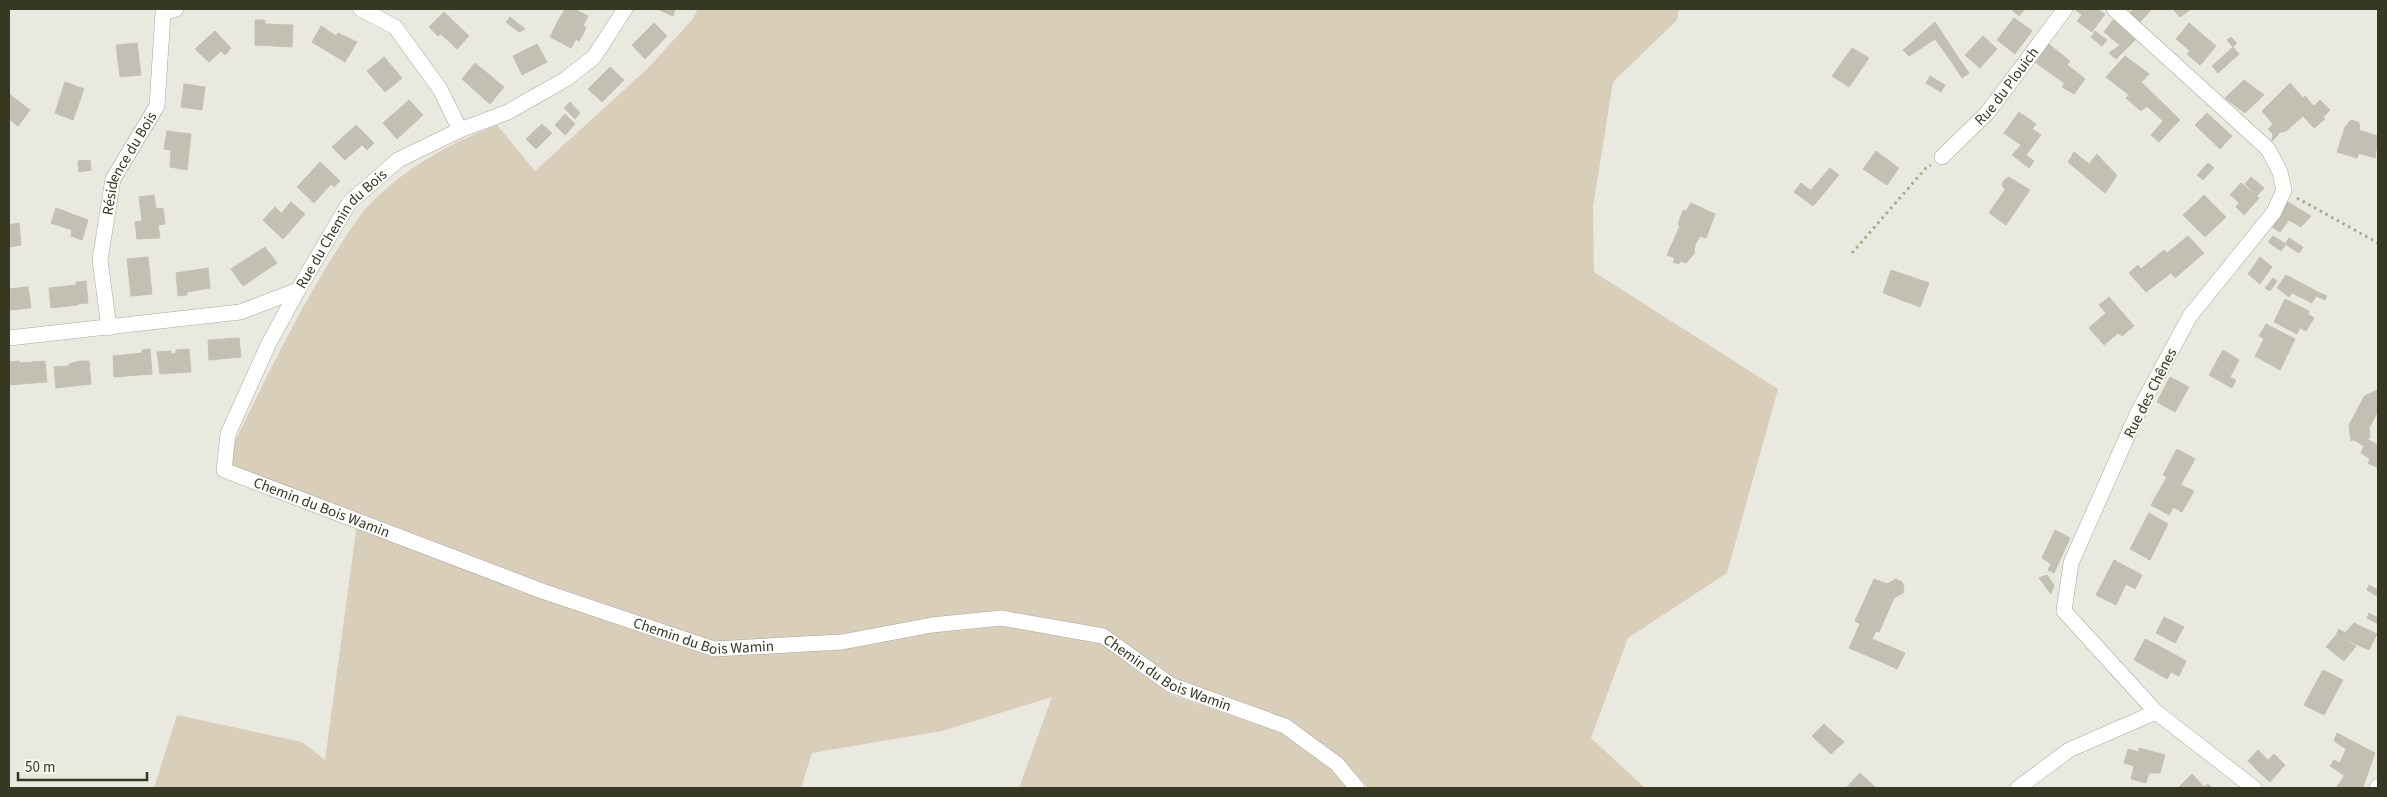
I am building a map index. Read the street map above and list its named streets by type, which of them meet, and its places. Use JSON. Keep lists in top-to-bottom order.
{
  "streets": {
    "street": [
      "Rue du Plouich",
      "Résidence du Bois",
      "Rue du Chemin du Bois",
      "Rue des Chênes",
      "Chemin du Bois Wamin"
    ]
  },
  "crossings": [
    ["Résidence du Bois", "Rue du Chemin du Bois"],
    ["Rue du Chemin du Bois", "Chemin du Bois Wamin"]
  ],
  "scale_bar": "50 m"
}
